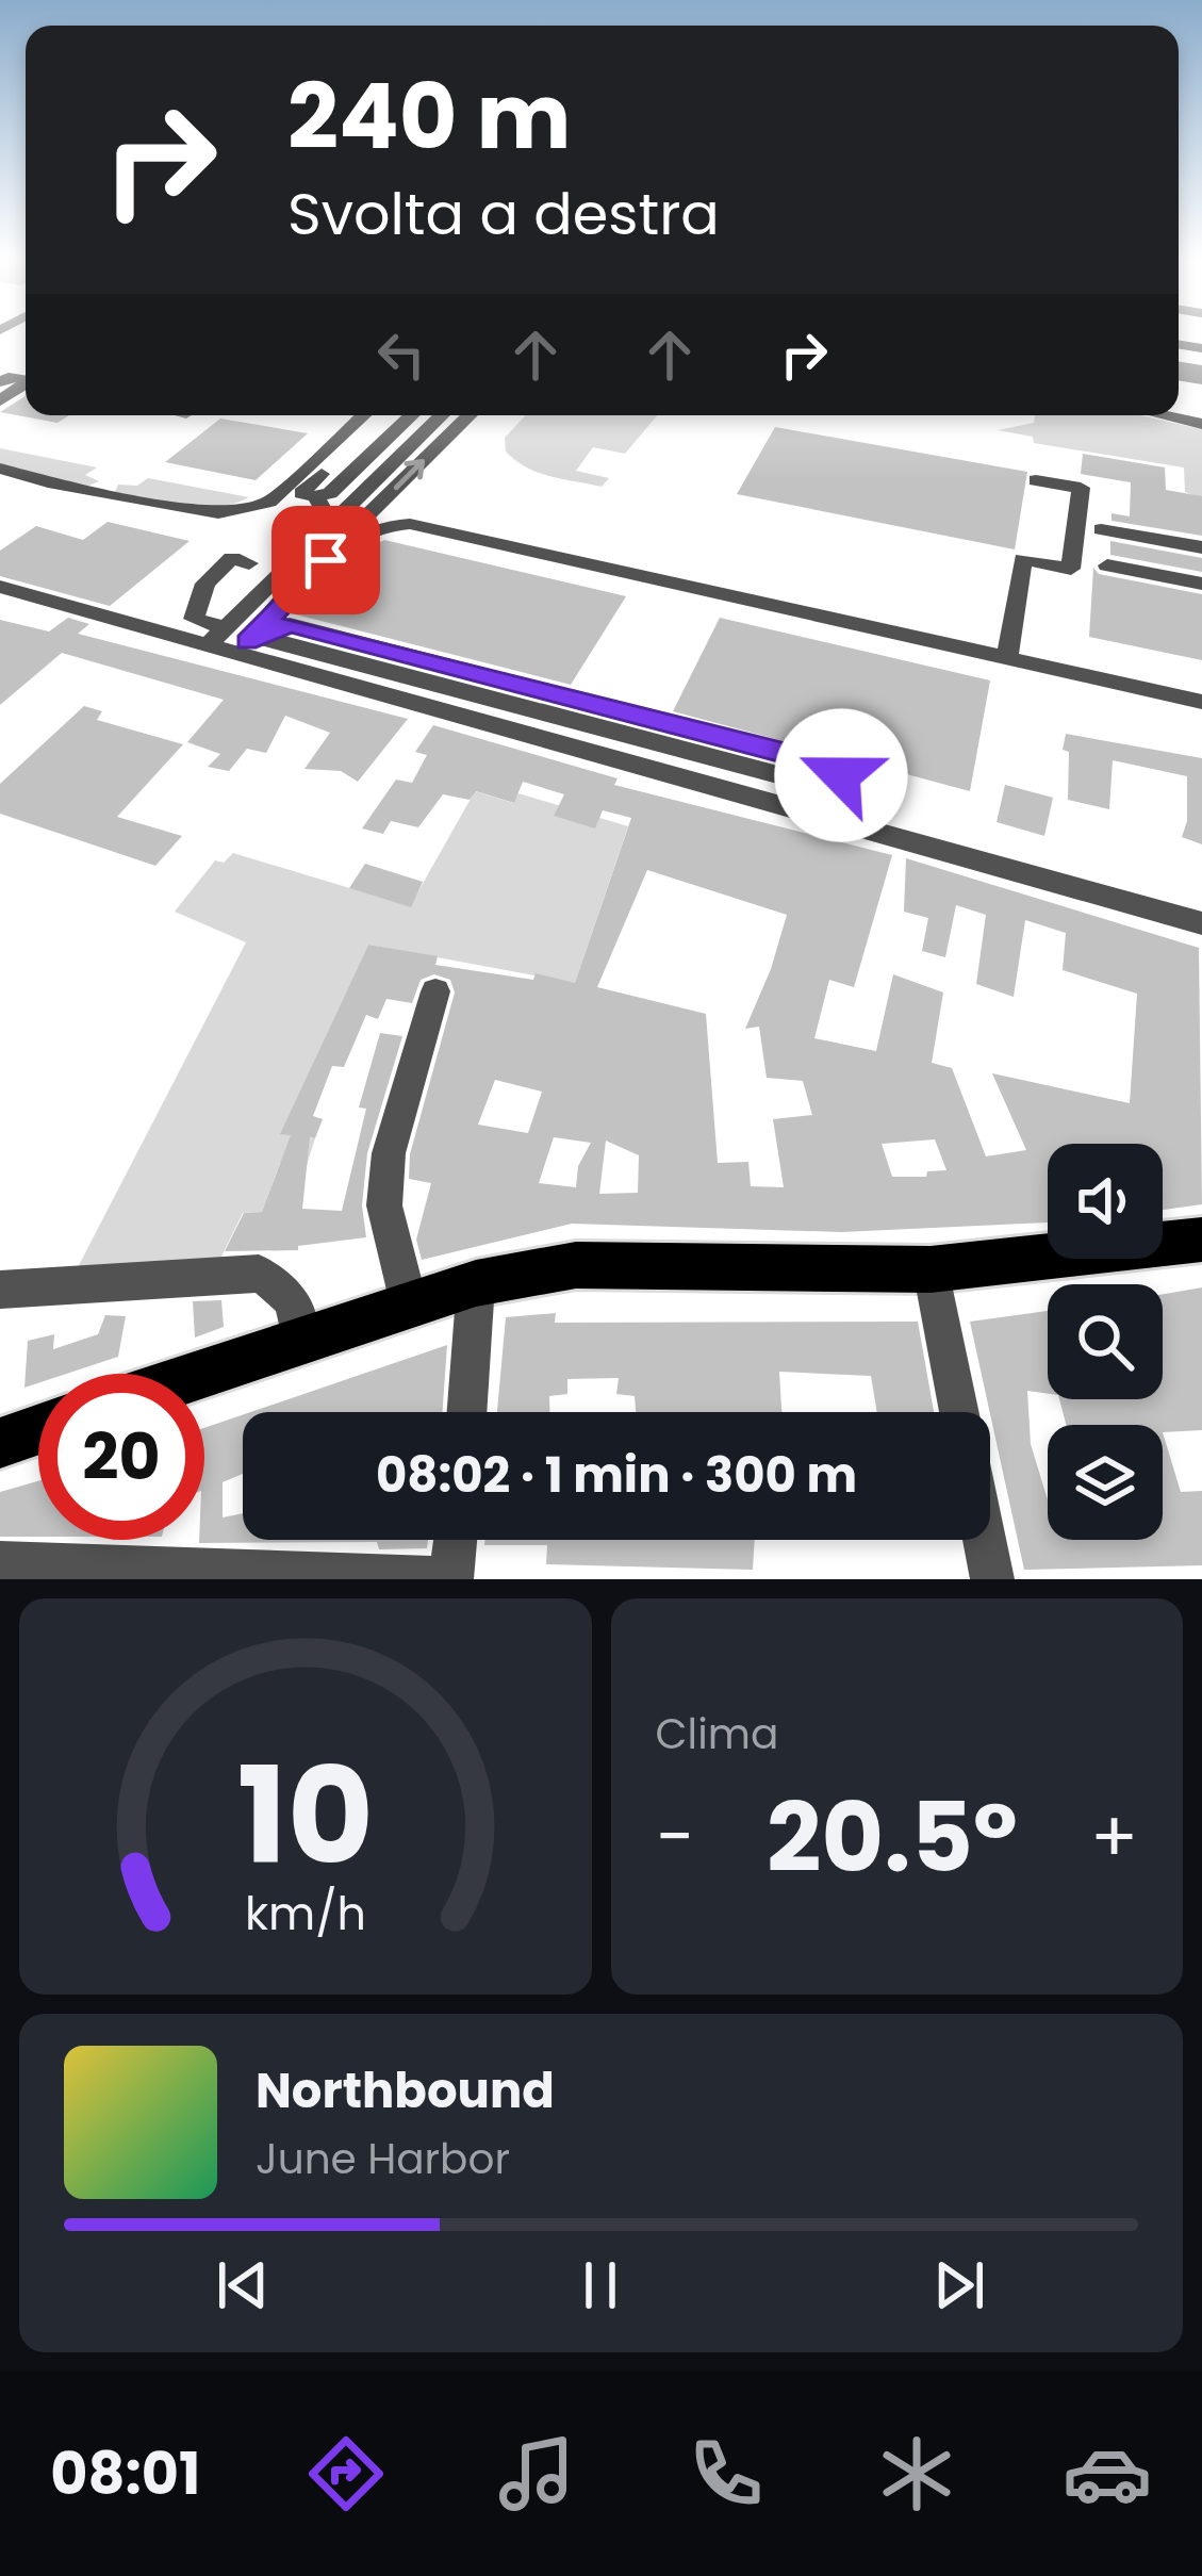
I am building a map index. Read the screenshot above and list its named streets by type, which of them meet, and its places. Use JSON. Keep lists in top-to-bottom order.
{
  "page": {
    "turn": ["240 m", "Svolta a destra"],
    "limit": "20",
    "trip": "08:02 · 1 min · 300 m",
    "tile": "Clima",
    "heat": ["−", "20.5°", "+"],
    "song": ["Northbound", "June Harbor"],
    "tabs": "08:01",
    "gauge": ["10", "km/h"]
  }
}
